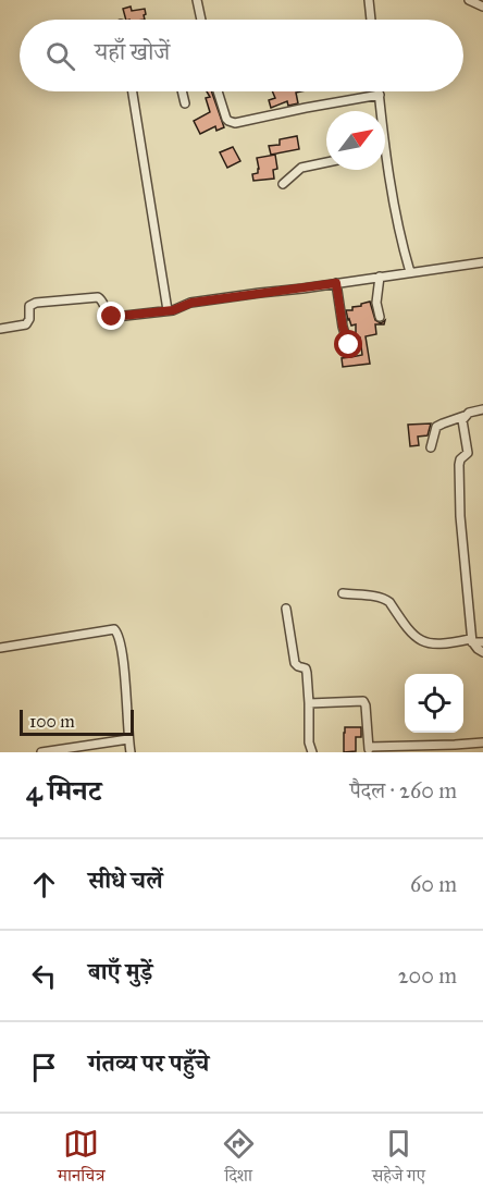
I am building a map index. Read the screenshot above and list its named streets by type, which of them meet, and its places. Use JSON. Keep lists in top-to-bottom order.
{
  "scale_bar": "100 m",
  "north": "top right",
  "page": {
    "search": "यहाँ खोजें",
    "scale": "100 m",
    "heading": ["4 मिनट", "पैदल · 260 m"],
    "list": [
      ["सीधे चलें", "60 m"],
      ["बाएँ मुड़ें", "200 m"],
      "गंतव्य पर पहुँचे"
    ],
    "nav": ["मानचित्र", "दिशा", "सहेजे गए"]
  }
}
